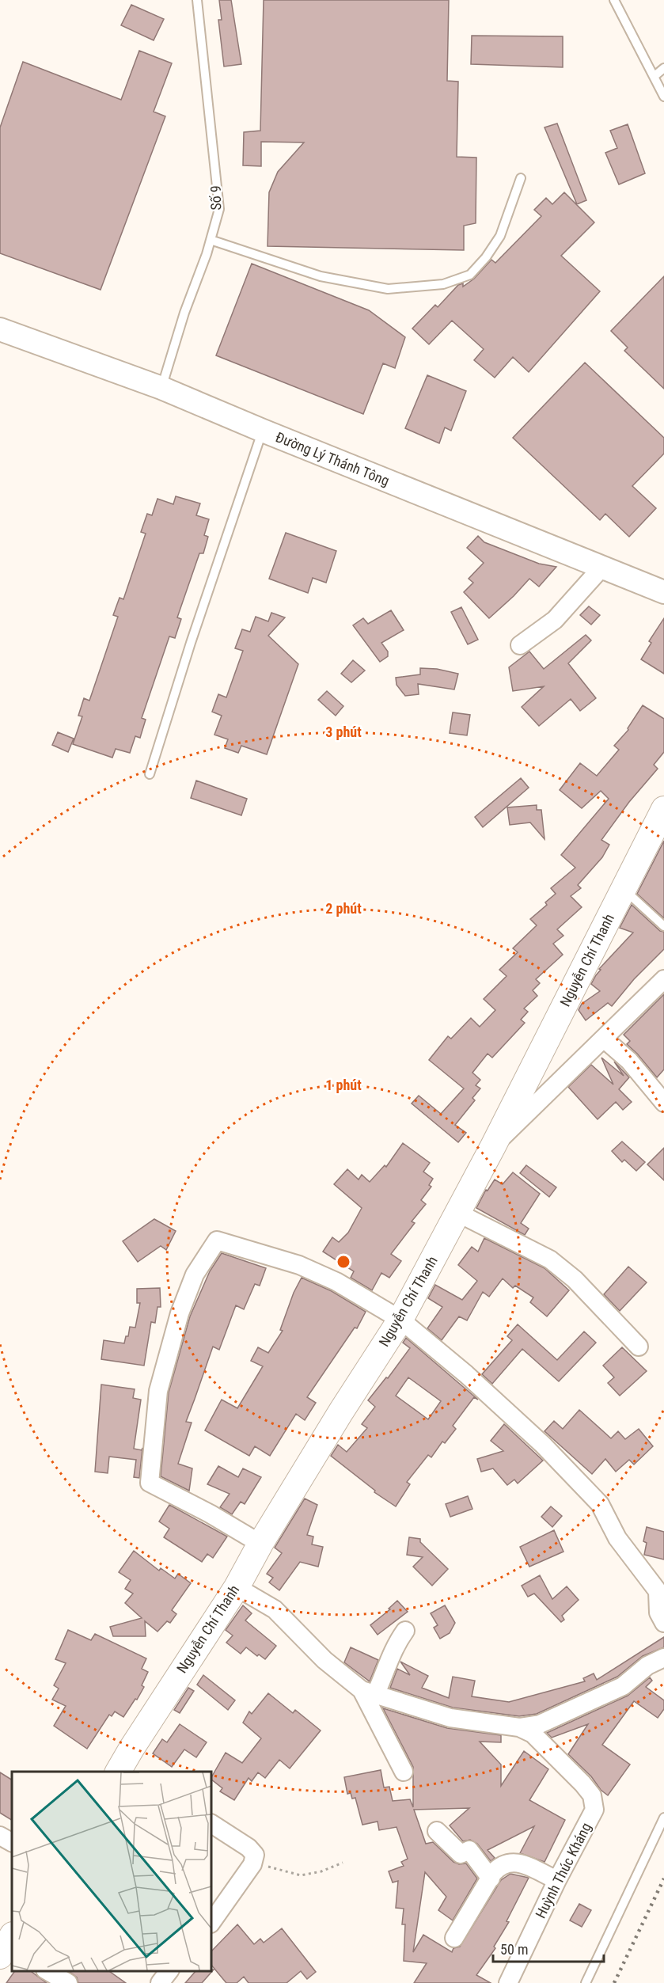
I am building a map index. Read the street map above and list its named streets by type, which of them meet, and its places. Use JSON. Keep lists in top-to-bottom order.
{
  "streets": {
    "main road": ["Nguyễn Chí Thanh"],
    "street": ["Đường Lý Thánh Tông", "Huỳnh Thúc Kháng"],
    "lane": ["Số 9"]
  },
  "crossings": [
    ["Số 9", "Đường Lý Thánh Tông"]
  ],
  "scale_bar": "50 m",
  "rings": ["3 phút", "2 phút", "1 phút"]
}
